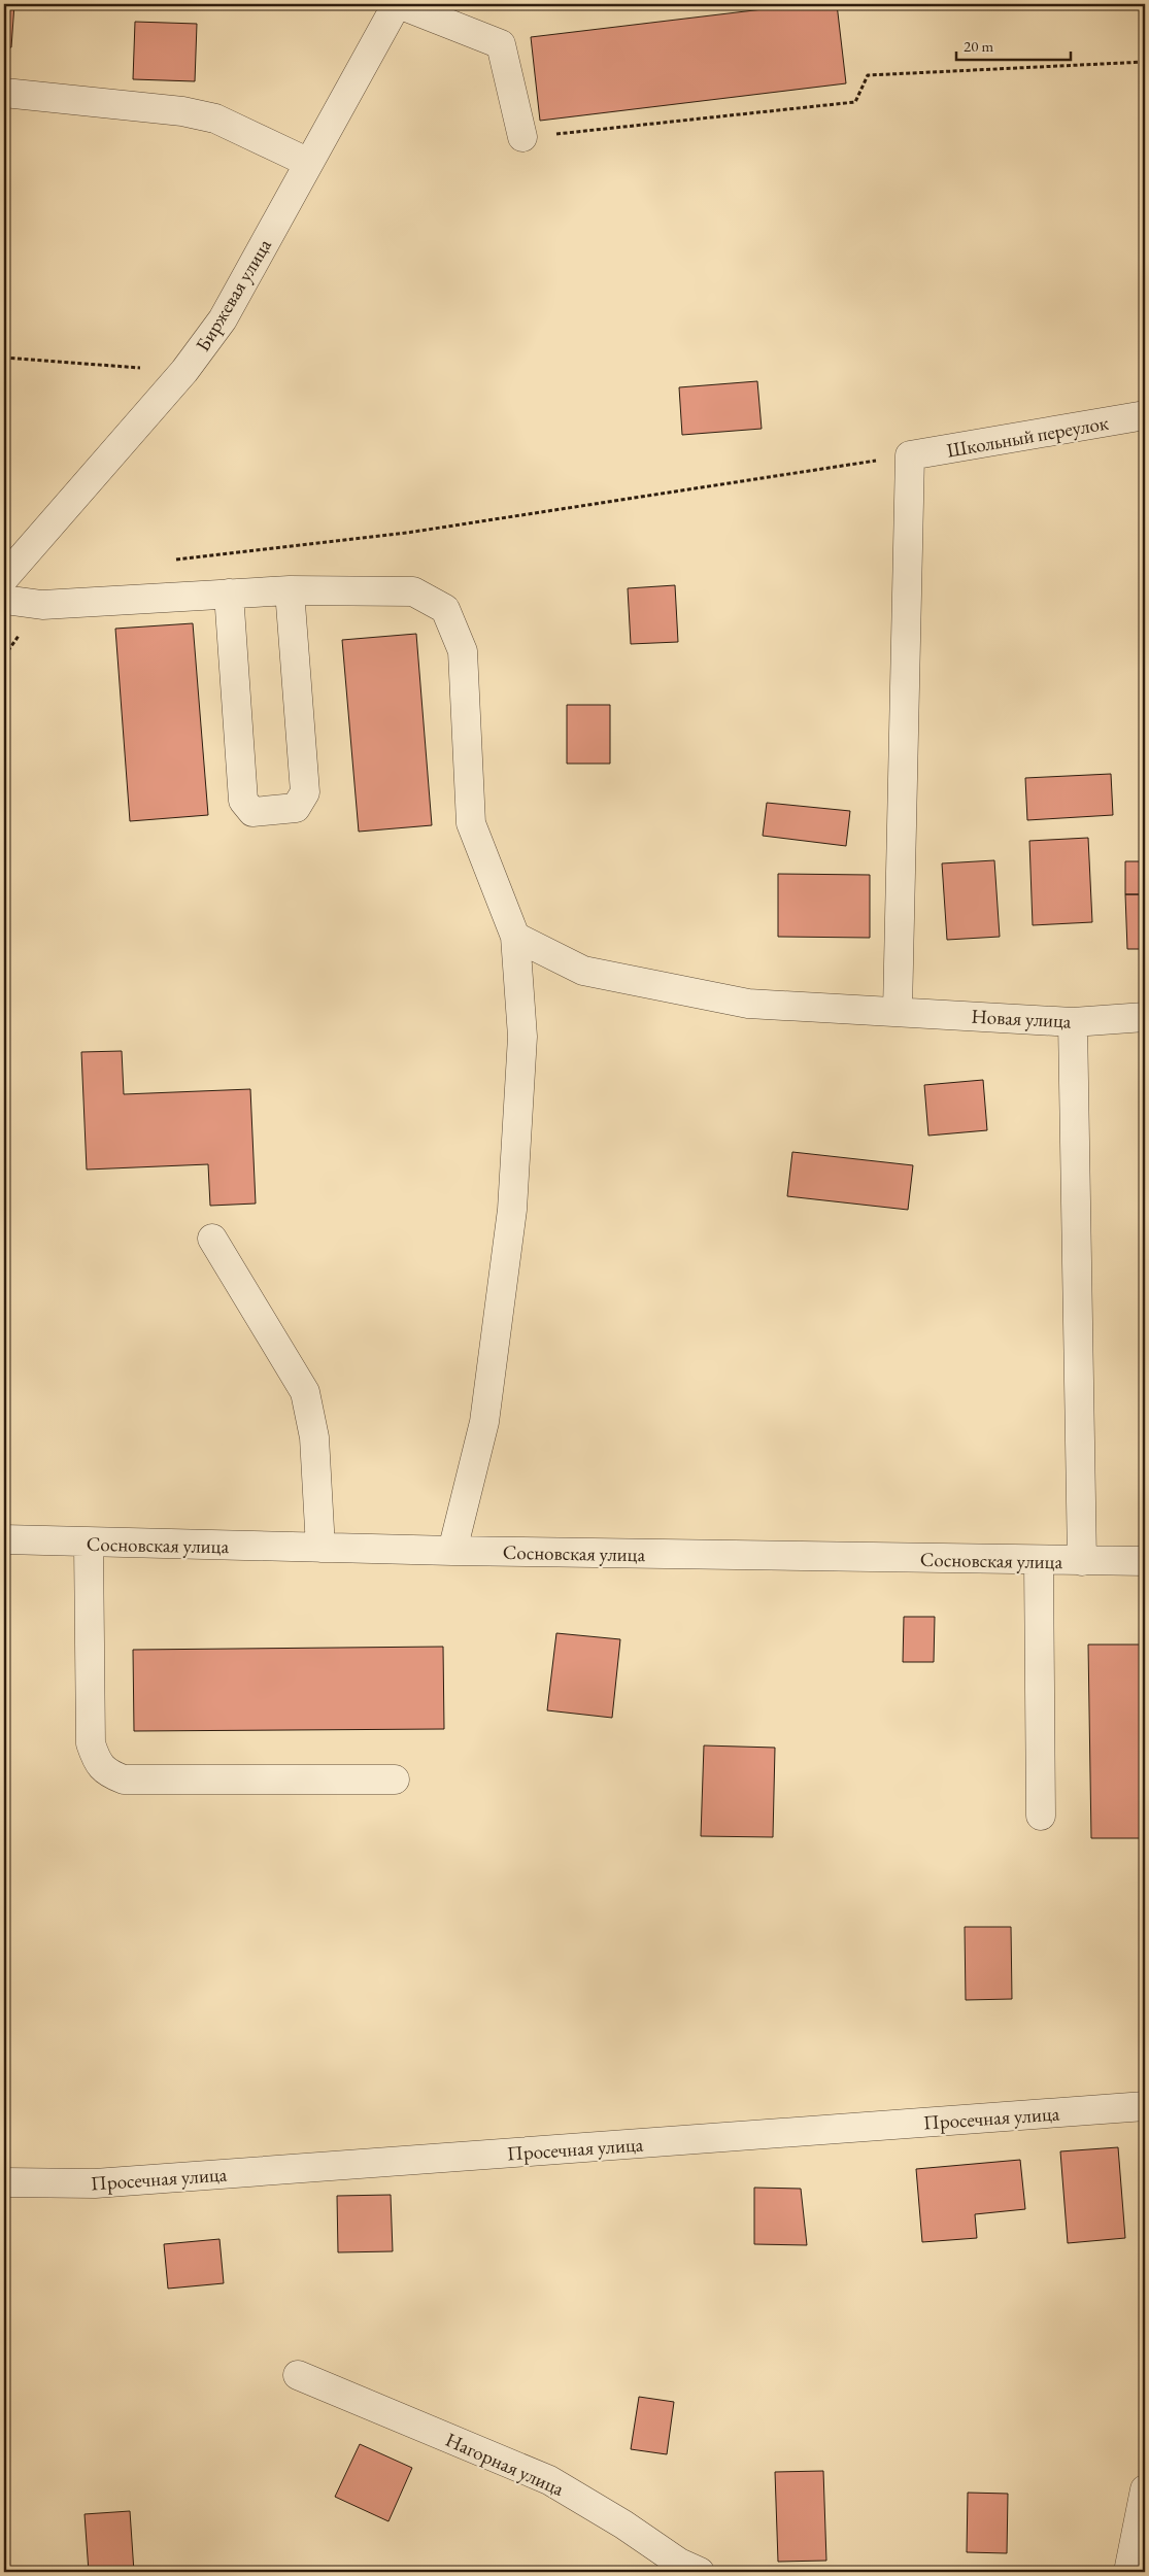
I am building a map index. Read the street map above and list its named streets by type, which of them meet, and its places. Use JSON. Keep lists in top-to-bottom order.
{
  "streets": {
    "street": [
      "Биржевая улица",
      "Школьный переулок",
      "Новая улица",
      "Сосновская улица",
      "Просечная улица",
      "Нагорная улица"
    ]
  },
  "scale_bar": "20 m"
}
